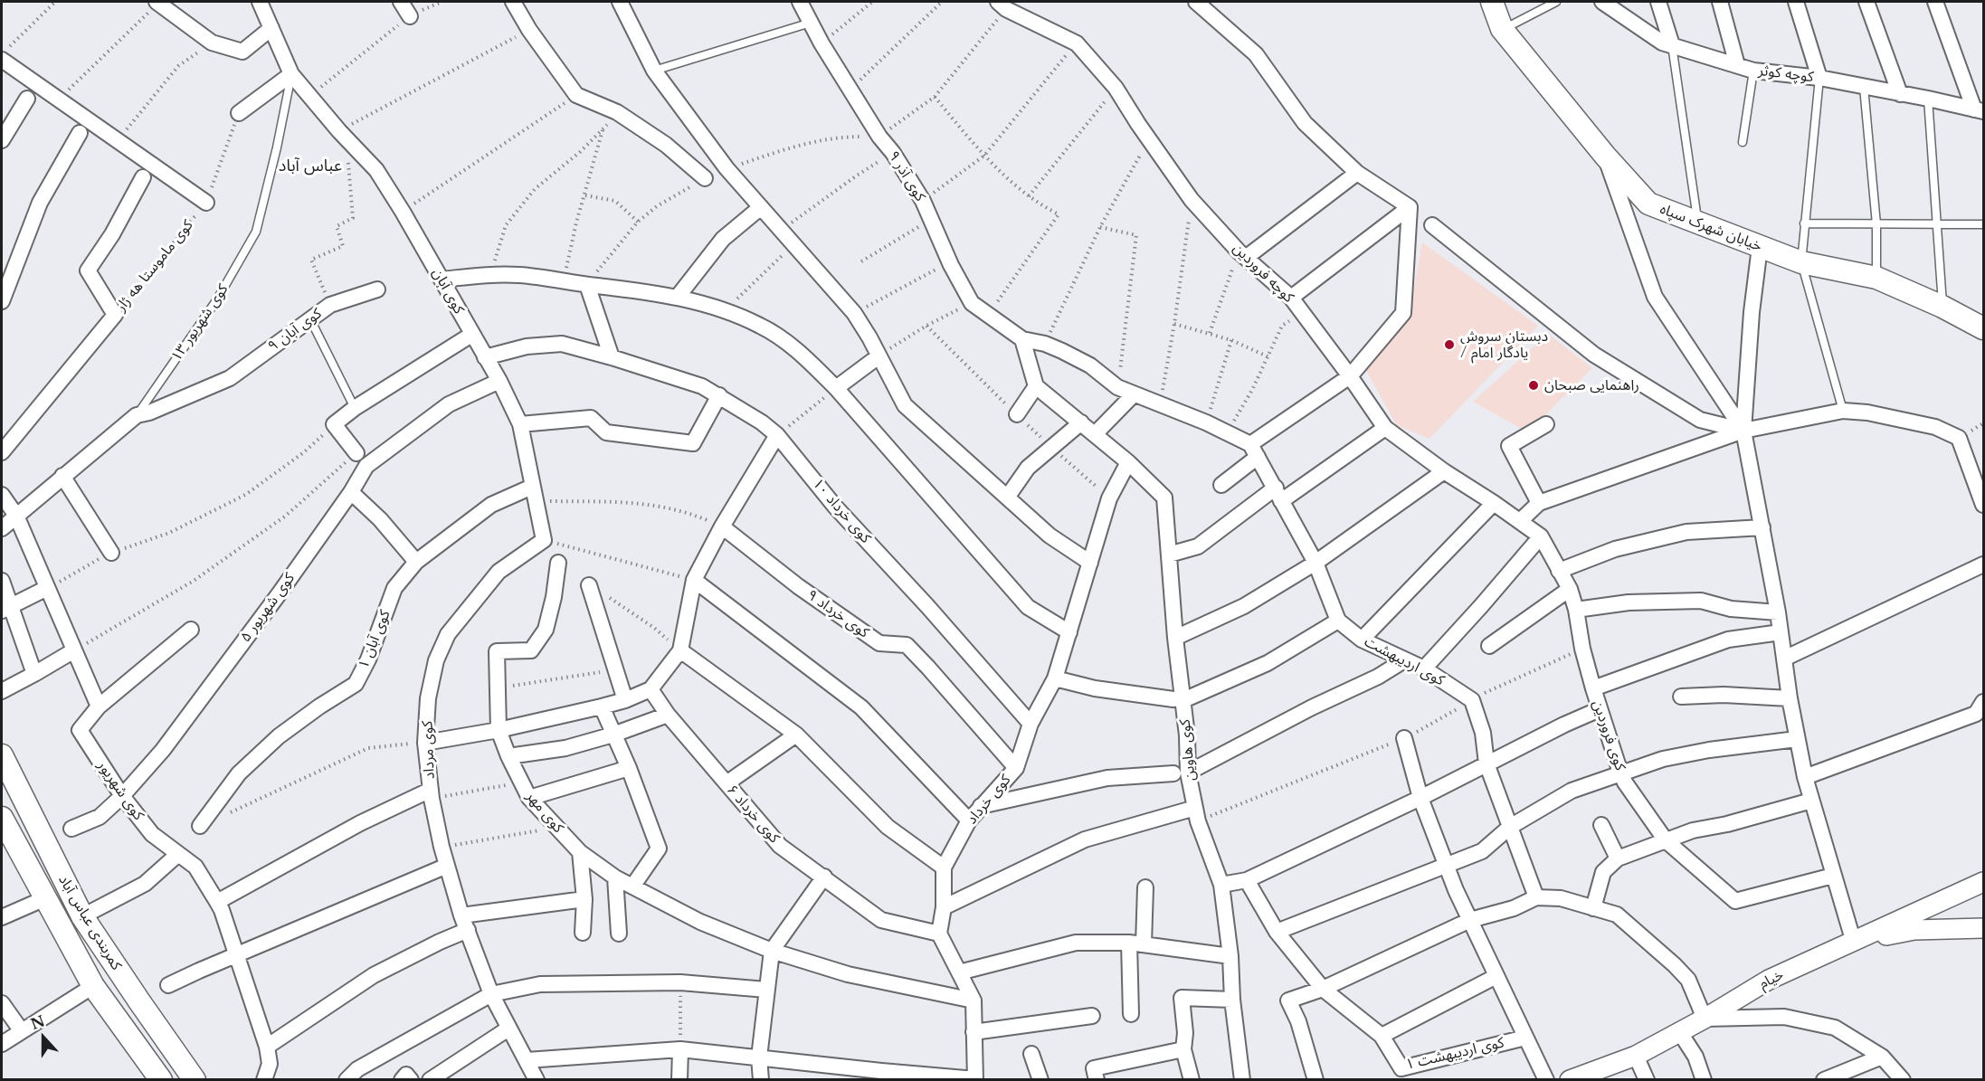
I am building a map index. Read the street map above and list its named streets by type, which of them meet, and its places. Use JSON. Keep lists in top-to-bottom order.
{
  "streets": {
    "main road": ["خیابان شهرک سپاه", "کمربندی عباس آباد"],
    "street": [
      "کوچه کوثر",
      "کوی آذر ۹",
      "کوی ماموستا هه ژار",
      "کوچه فروردین",
      "کوی آبان",
      "کوی شهریور ۱۳",
      "کوی آبان ۹",
      "کوی خرداد ۱۰",
      "کوی شهریور ۵",
      "کوی خرداد ۹",
      "کوی آبان ۱",
      "کوی اردیبهشت",
      "کوی فروردین",
      "کوی مرداد",
      "کوی هاوین",
      "کوی شهریور",
      "کوی خرداد",
      "کوی مهر",
      "کوی خرداد ۶",
      "خیام",
      "کوی اردیبهشت ۱"
    ]
  },
  "crossings": [
    ["کوچه فروردین", "کوی فروردین"],
    ["کوی آبان", "کوی شهریور ۱۳"],
    ["کوی آبان", "کوی آبان ۹"],
    ["کوی آبان", "کوی خرداد ۱۰"],
    ["کوی آبان", "کوی شهریور ۵"],
    ["کوی آبان", "کوی آبان ۱"],
    ["کوی آبان", "کوی مرداد"],
    ["کوی شهریور ۱۳", "کوی آبان ۹"],
    ["کوی خرداد ۱۰", "کوی خرداد"],
    ["کوی شهریور ۵", "کوی شهریور"],
    ["کوی خرداد ۹", "کوی خرداد"],
    ["کوی هاوین", "کوی خرداد"],
    ["کوی خرداد", "کوی خرداد ۶"]
  ],
  "districts": ["عباس آباد"],
  "places": ["دبستان سروش / یادگار امام", "راهنمایی صبحان"],
  "north": "top"
}
